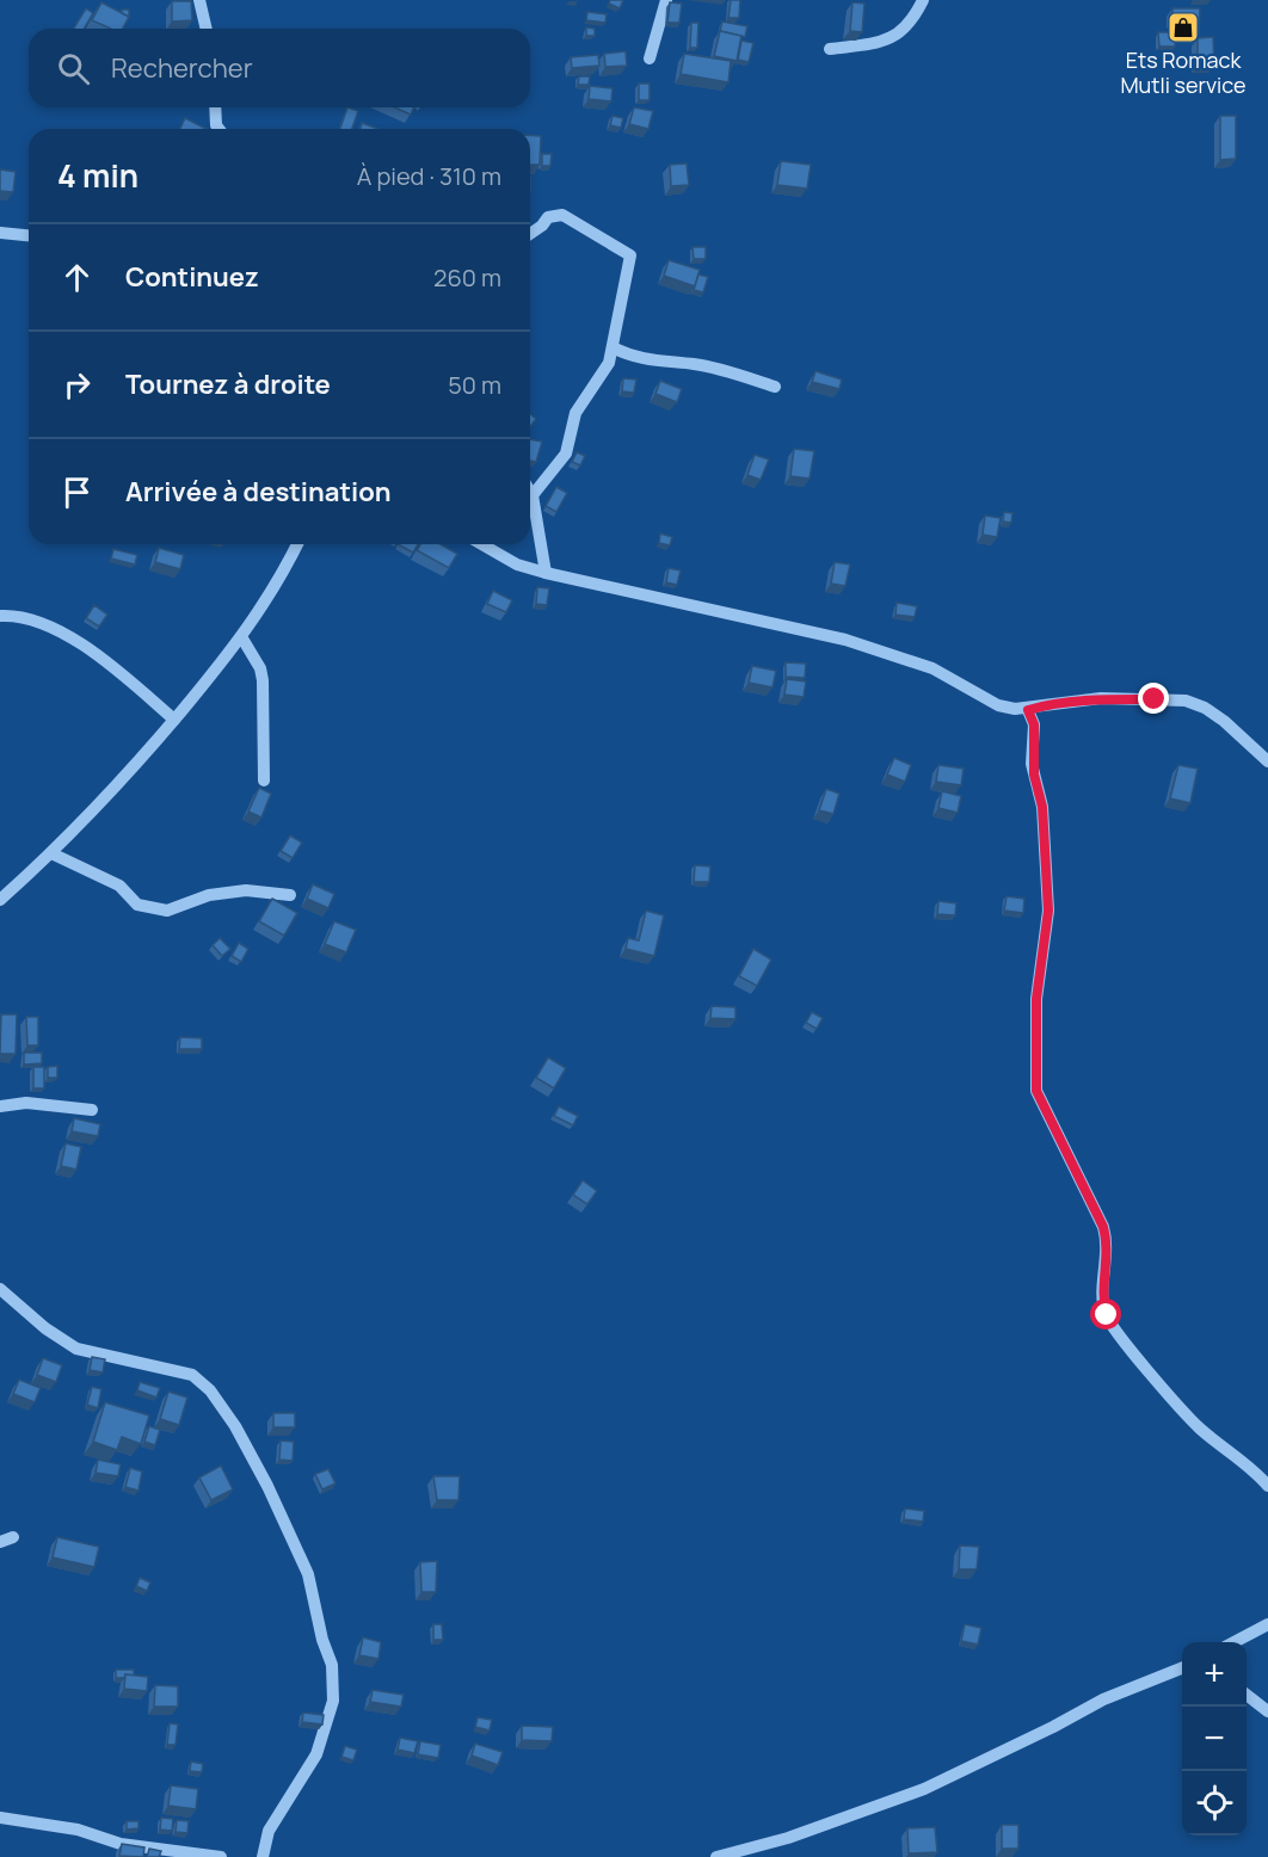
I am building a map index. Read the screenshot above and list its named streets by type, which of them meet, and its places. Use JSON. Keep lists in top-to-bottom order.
{
  "places": {
    "shop": ["Ets Romack Mutli service"]
  },
  "page": {
    "search": "Rechercher",
    "heading": ["4 min", "À pied · 310 m"],
    "list": [
      ["Continuez", "260 m"],
      ["Tournez à droite", "50 m"],
      "Arrivée à destination"
    ],
    "map_buttons": ["+", "−"]
  }
}
